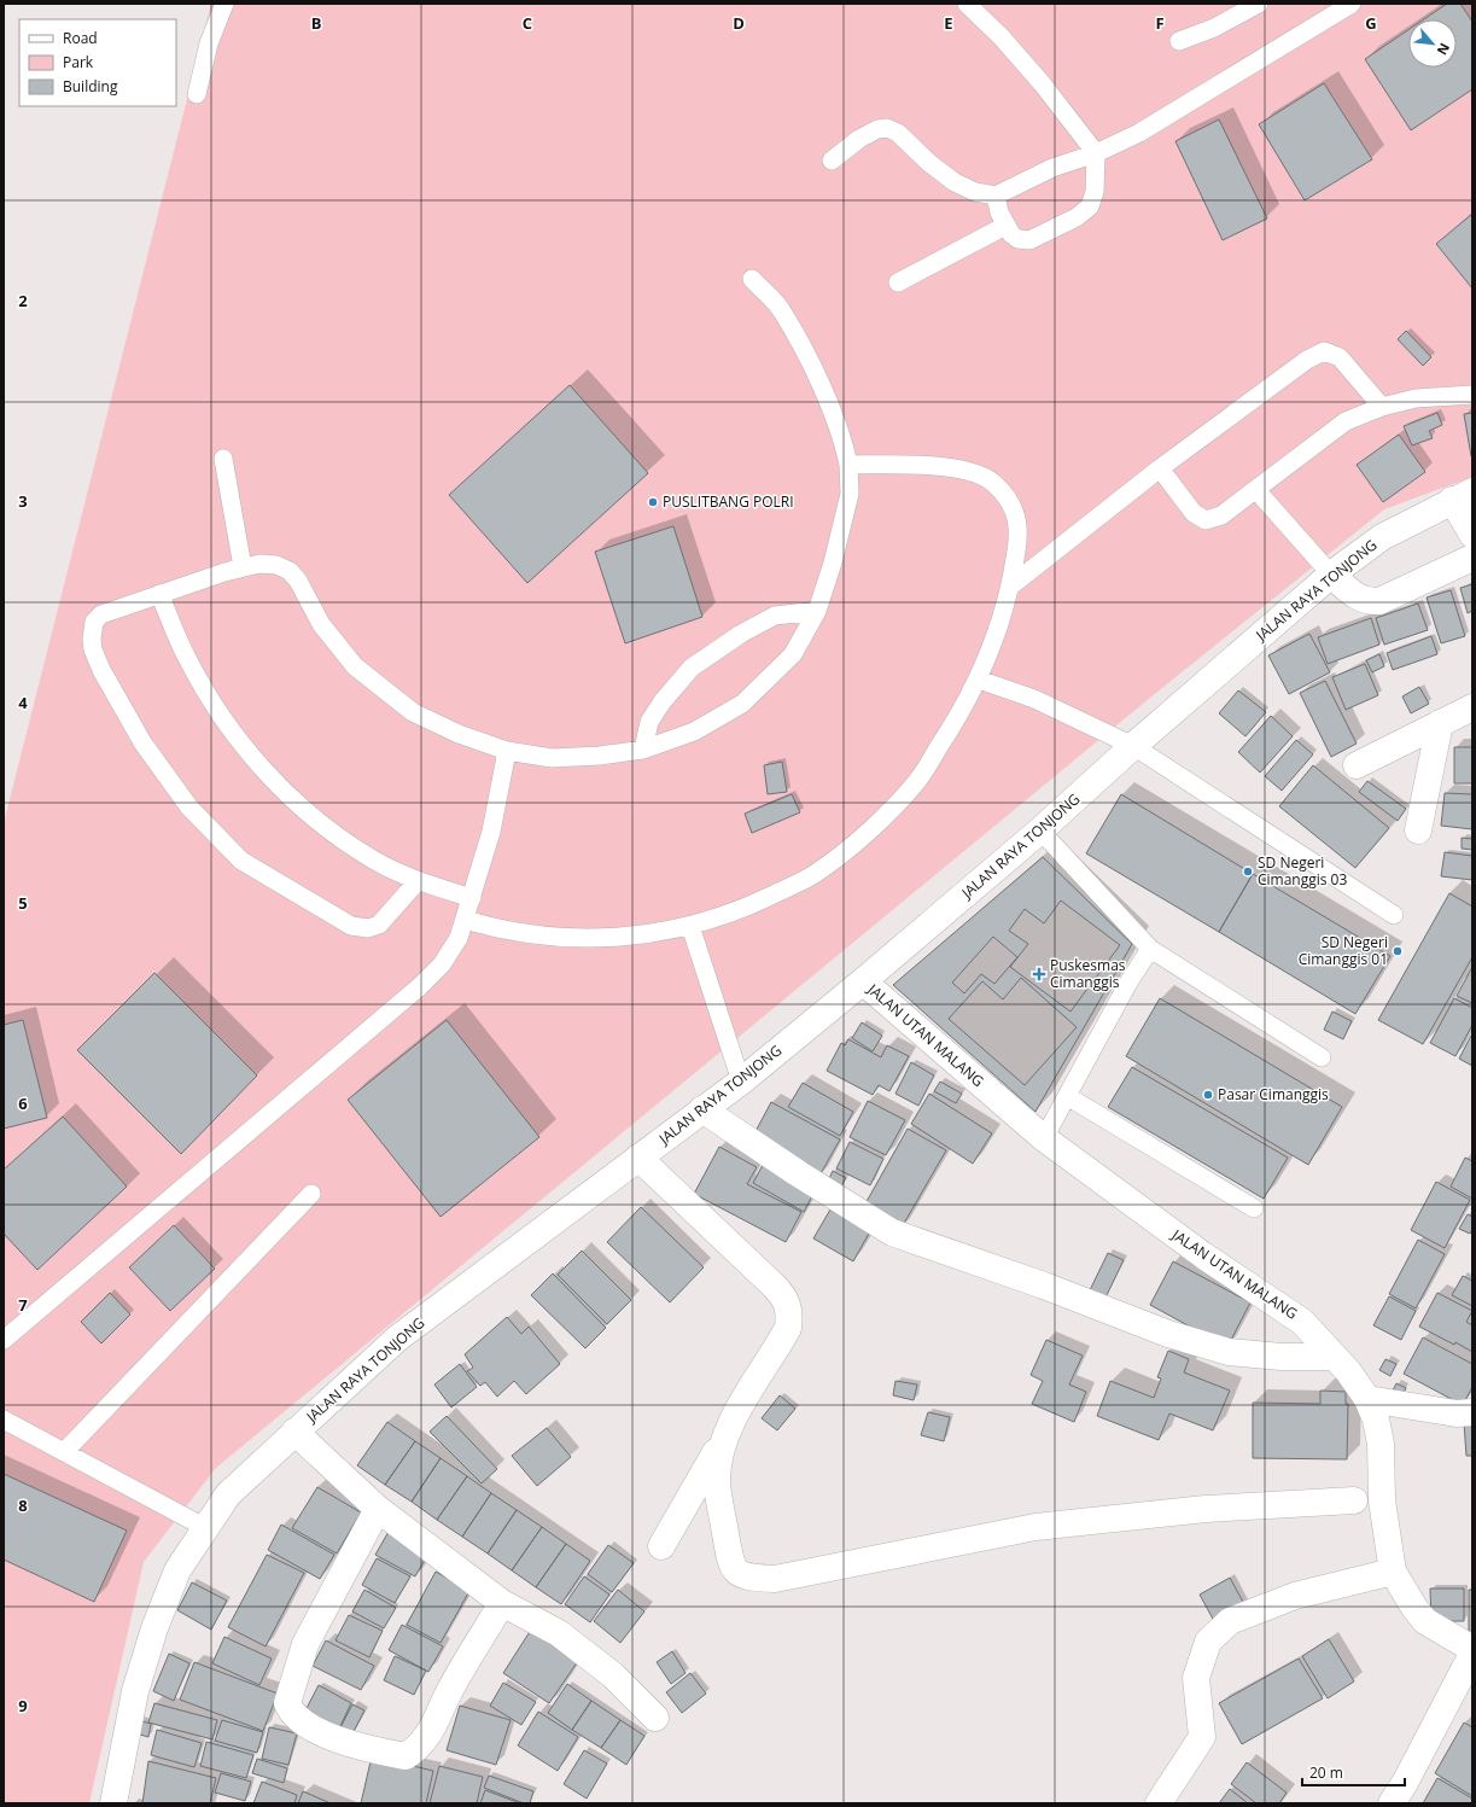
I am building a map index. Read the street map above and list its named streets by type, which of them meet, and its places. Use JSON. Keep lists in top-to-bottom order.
{
  "streets": {
    "street": ["JALAN RAYA TONJONG", "JALAN UTAN MALANG"]
  },
  "crossings": [
    ["JALAN RAYA TONJONG", "JALAN UTAN MALANG"]
  ],
  "places": {
    "other": [
      "PUSLITBANG POLRI",
      "SD Negeri Cimanggis 03",
      "SD Negeri Cimanggis 01",
      "Pasar Cimanggis"
    ],
    "health": ["Puskesmas Cimanggis"]
  },
  "legend": ["Road", "Park", "Building"],
  "scale_bar": "20 m",
  "north": "bottom right",
  "grid": {
    "columns": [
      "B",
      "C",
      "D",
      "E",
      "F",
      "G"
    ],
    "rows": [
      "2",
      "3",
      "4",
      "5",
      "6",
      "7",
      "8",
      "9"
    ]
  }
}
